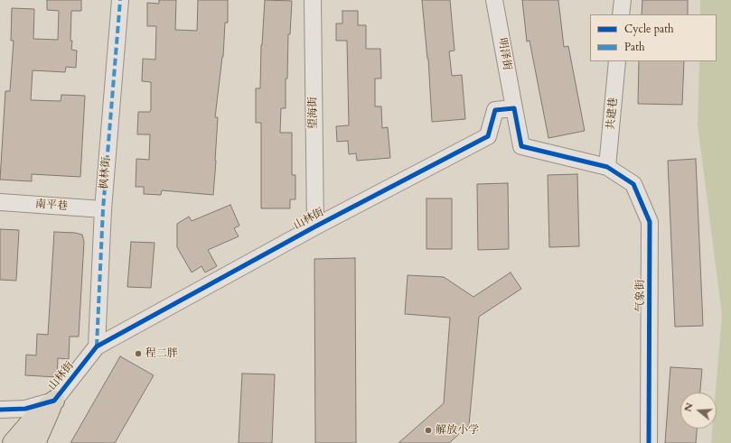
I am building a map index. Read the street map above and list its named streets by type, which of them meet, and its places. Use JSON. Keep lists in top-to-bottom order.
{
  "streets": {
    "street": [
      "明泽街",
      "望海街",
      "共建巷",
      "枫林街",
      "南平巷",
      "山林街",
      "气象街"
    ]
  },
  "crossings": [
    ["明泽街", "山林街"],
    ["望海街", "山林街"],
    ["共建巷", "气象街"],
    ["枫林街", "南平巷"],
    ["枫林街", "山林街"]
  ],
  "places": ["程二胖", "解放小学"],
  "legend": ["Cycle path", "Path"],
  "north": "left"
}
